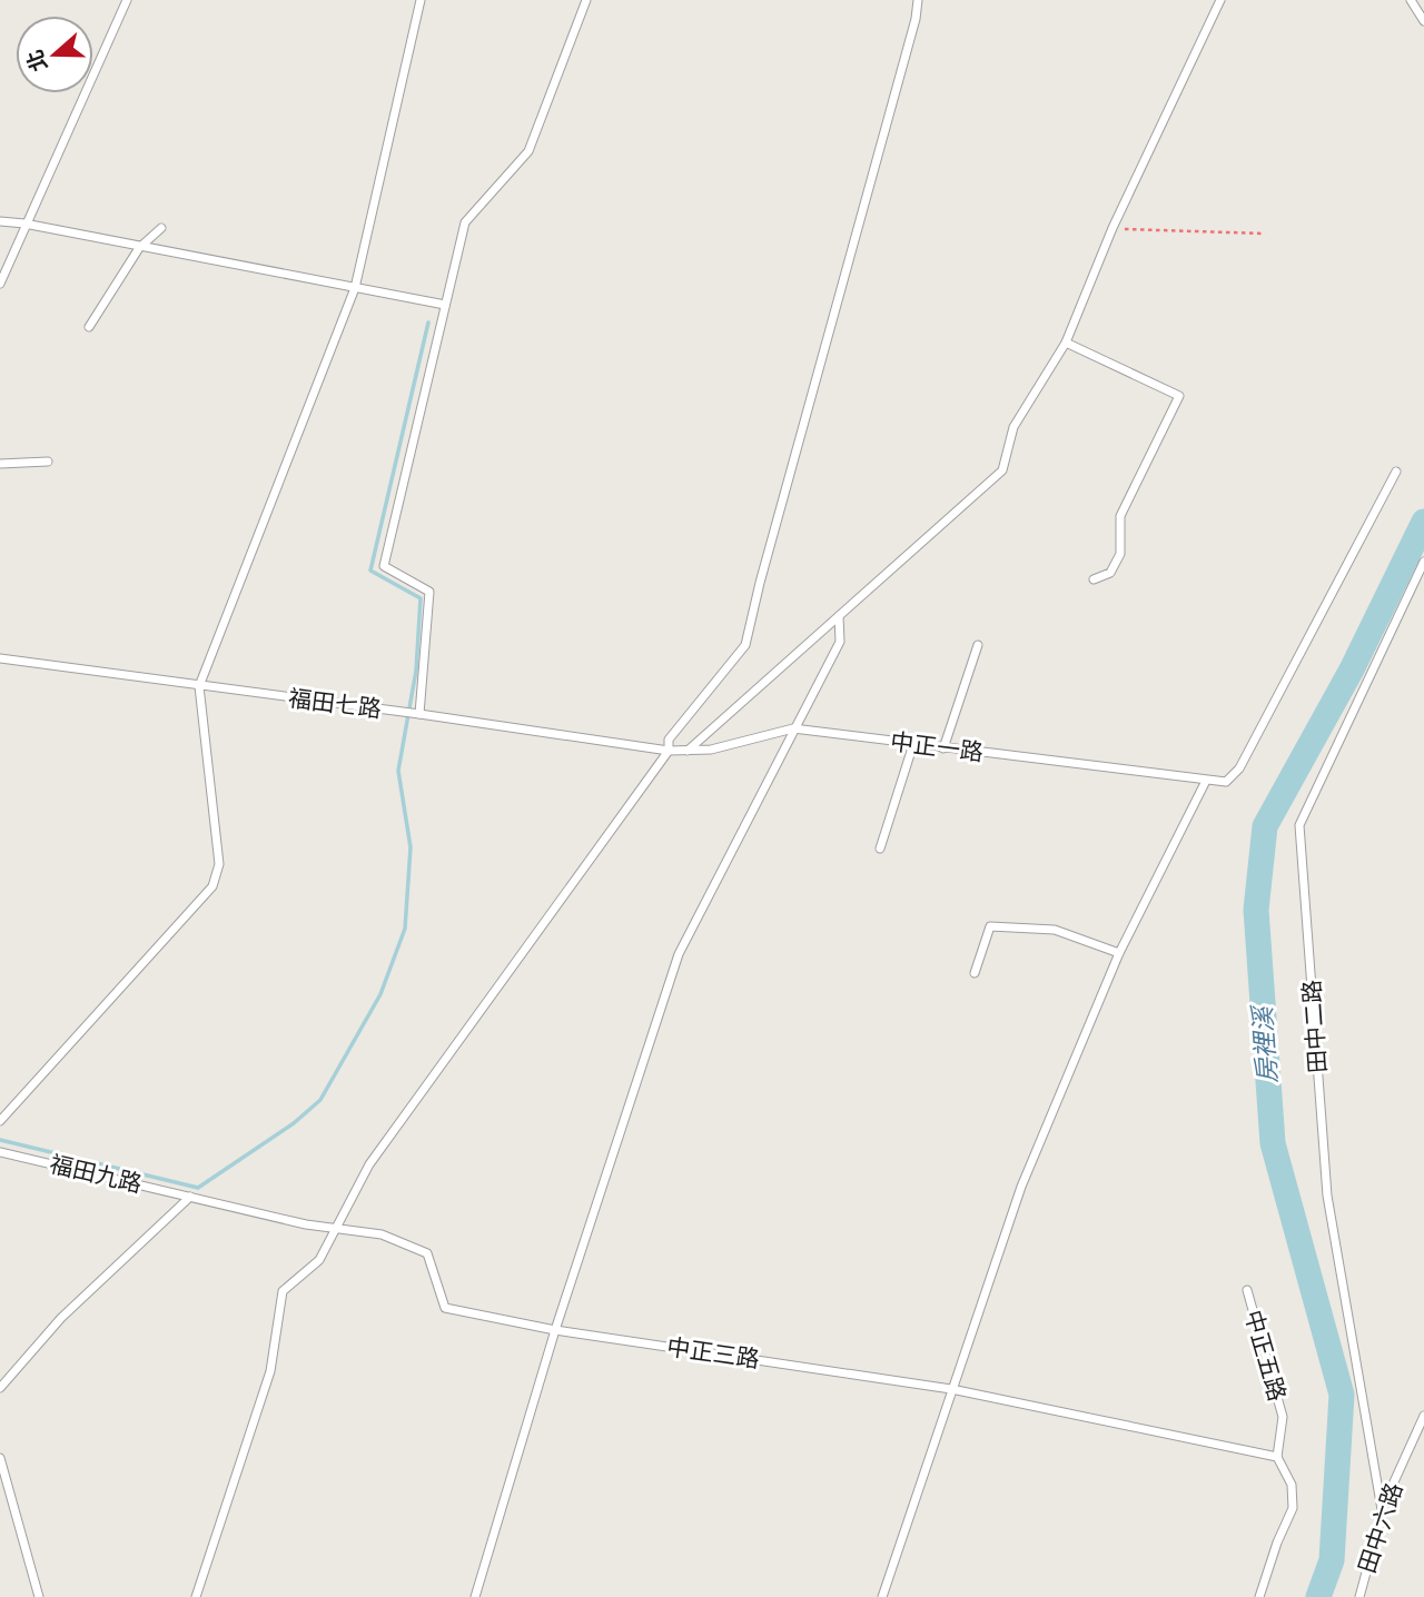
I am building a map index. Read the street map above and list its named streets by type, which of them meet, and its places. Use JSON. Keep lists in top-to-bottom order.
{
  "streets": {
    "lane": [
      "福田七路",
      "中正一路",
      "田中二路",
      "福田九路",
      "中正三路",
      "中正五路",
      "田中六路"
    ]
  },
  "crossings": [
    ["福田七路", "中正一路"],
    ["田中二路", "田中六路"],
    ["福田九路", "中正三路"],
    ["中正三路", "中正五路"]
  ],
  "water": ["房裡溪"],
  "north": "left"
}
